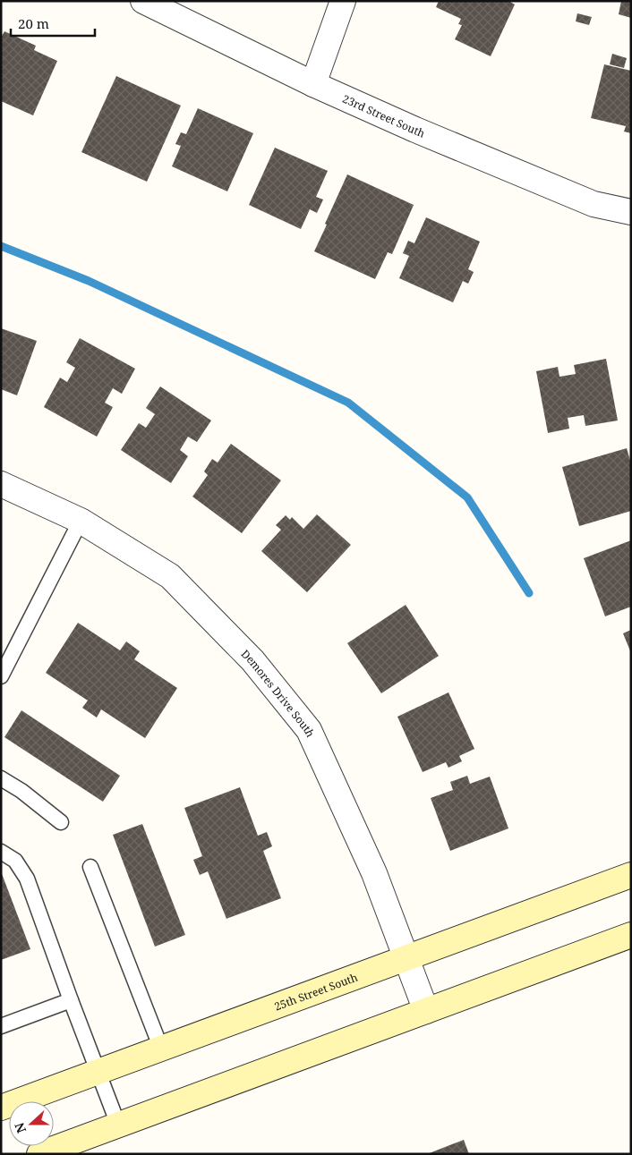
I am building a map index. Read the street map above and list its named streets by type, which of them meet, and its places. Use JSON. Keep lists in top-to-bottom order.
{
  "streets": {
    "main road": ["25th Street South"],
    "street": ["23rd Street South", "Demores Drive South"]
  },
  "crossings": [
    ["Demores Drive South", "25th Street South"]
  ],
  "scale_bar": "20 m",
  "north": "left"
}
